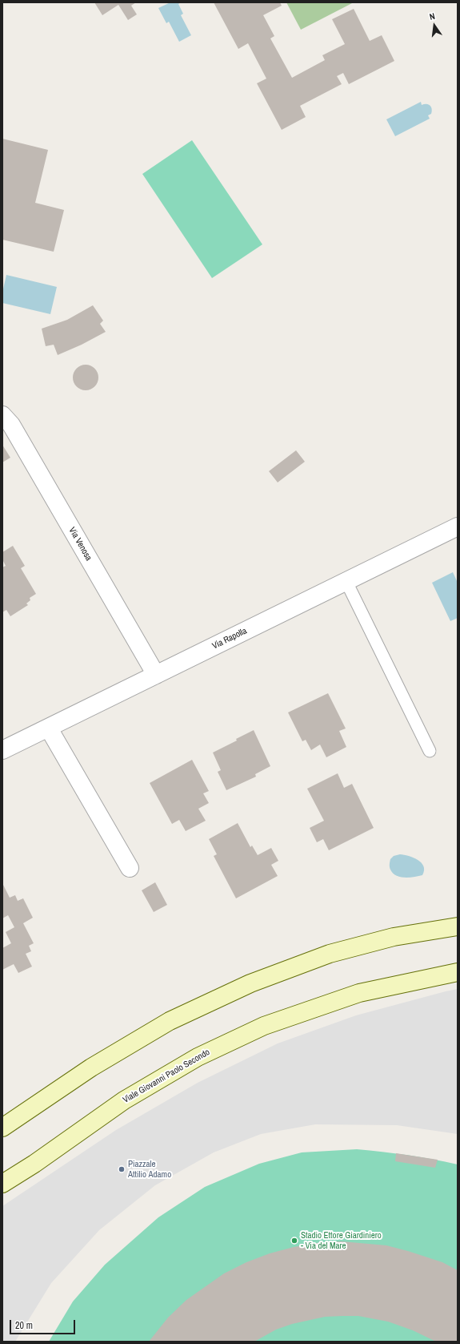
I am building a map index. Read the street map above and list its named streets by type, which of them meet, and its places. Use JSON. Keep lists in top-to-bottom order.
{
  "streets": {
    "main road": ["Viale Giovanni Paolo Secondo"],
    "street": ["Via Venosa", "Via Rapolla"]
  },
  "crossings": [
    ["Via Venosa", "Via Rapolla"]
  ],
  "places": ["Piazzale Attilio Adamo", "Stadio Ettore Giardiniero - Via del Mare"],
  "scale_bar": "20 m",
  "north": "top"
}
